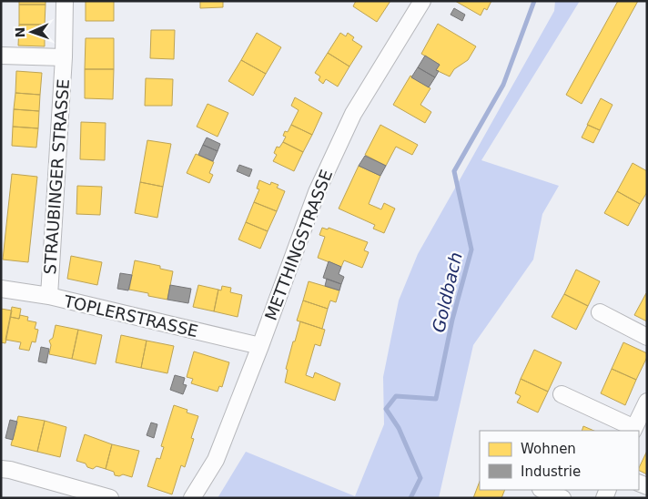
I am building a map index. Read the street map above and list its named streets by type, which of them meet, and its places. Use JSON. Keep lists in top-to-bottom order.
{
  "streets": {
    "street": ["STRAUBINGER STRASSE", "METTHINGSTRASSE", "TOPLERSTRASSE"]
  },
  "crossings": [
    ["STRAUBINGER STRASSE", "TOPLERSTRASSE"],
    ["METTHINGSTRASSE", "TOPLERSTRASSE"]
  ],
  "water": ["Goldbach"],
  "legend": ["Wohnen", "Industrie"],
  "north": "left"
}
